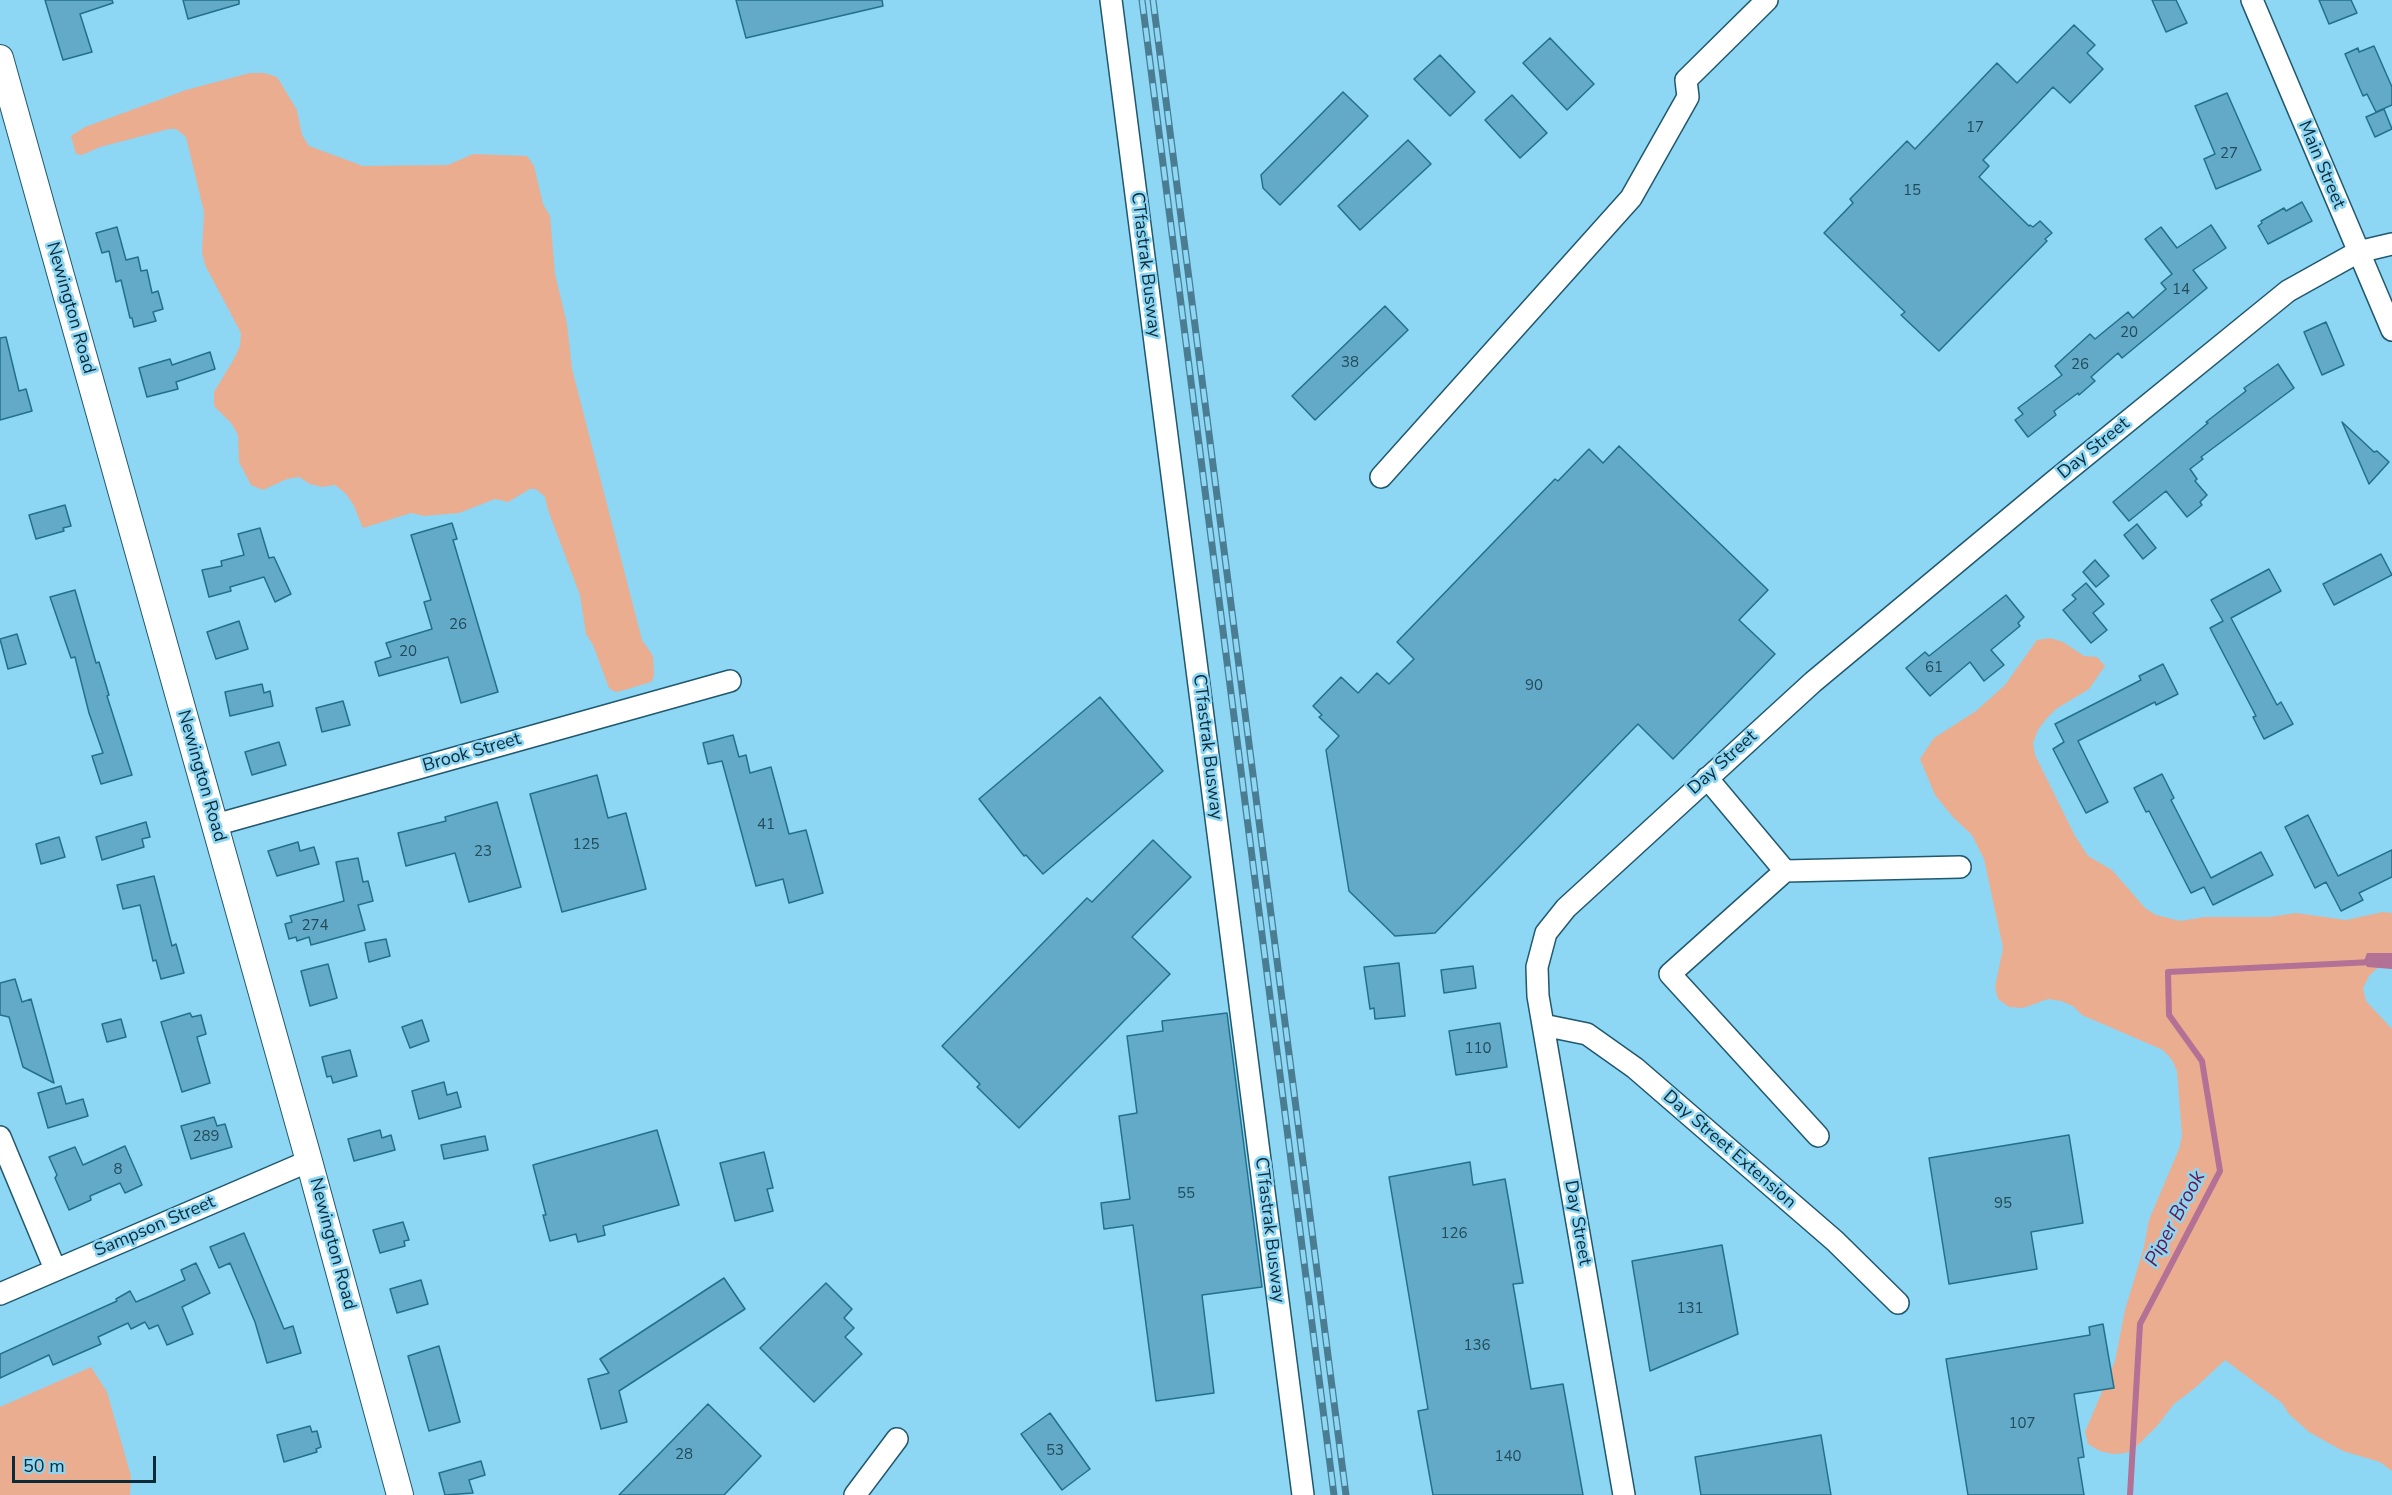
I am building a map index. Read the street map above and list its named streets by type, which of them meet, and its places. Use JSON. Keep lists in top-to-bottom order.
{
  "streets": {
    "main road": ["Newington Road"],
    "street": [
      "Main Street",
      "CTfastrak Busway",
      "Day Street",
      "Brook Street",
      "Day Street Extension",
      "Sampson Street"
    ]
  },
  "crossings": [
    ["Main Street", "Day Street"],
    ["Newington Road", "Brook Street"],
    ["Newington Road", "Sampson Street"],
    ["Day Street", "Day Street Extension"]
  ],
  "water": ["Piper Brook"],
  "house_numbers": [
    "17",
    "27",
    "15",
    "14",
    "20",
    "38",
    "26",
    "26",
    "20",
    "61",
    "90",
    "41",
    "125",
    "23",
    "274",
    "110",
    "289",
    "8",
    "55",
    "95",
    "126",
    "131",
    "136",
    "107",
    "53",
    "28",
    "140"
  ],
  "scale_bar": "50 m"
}
